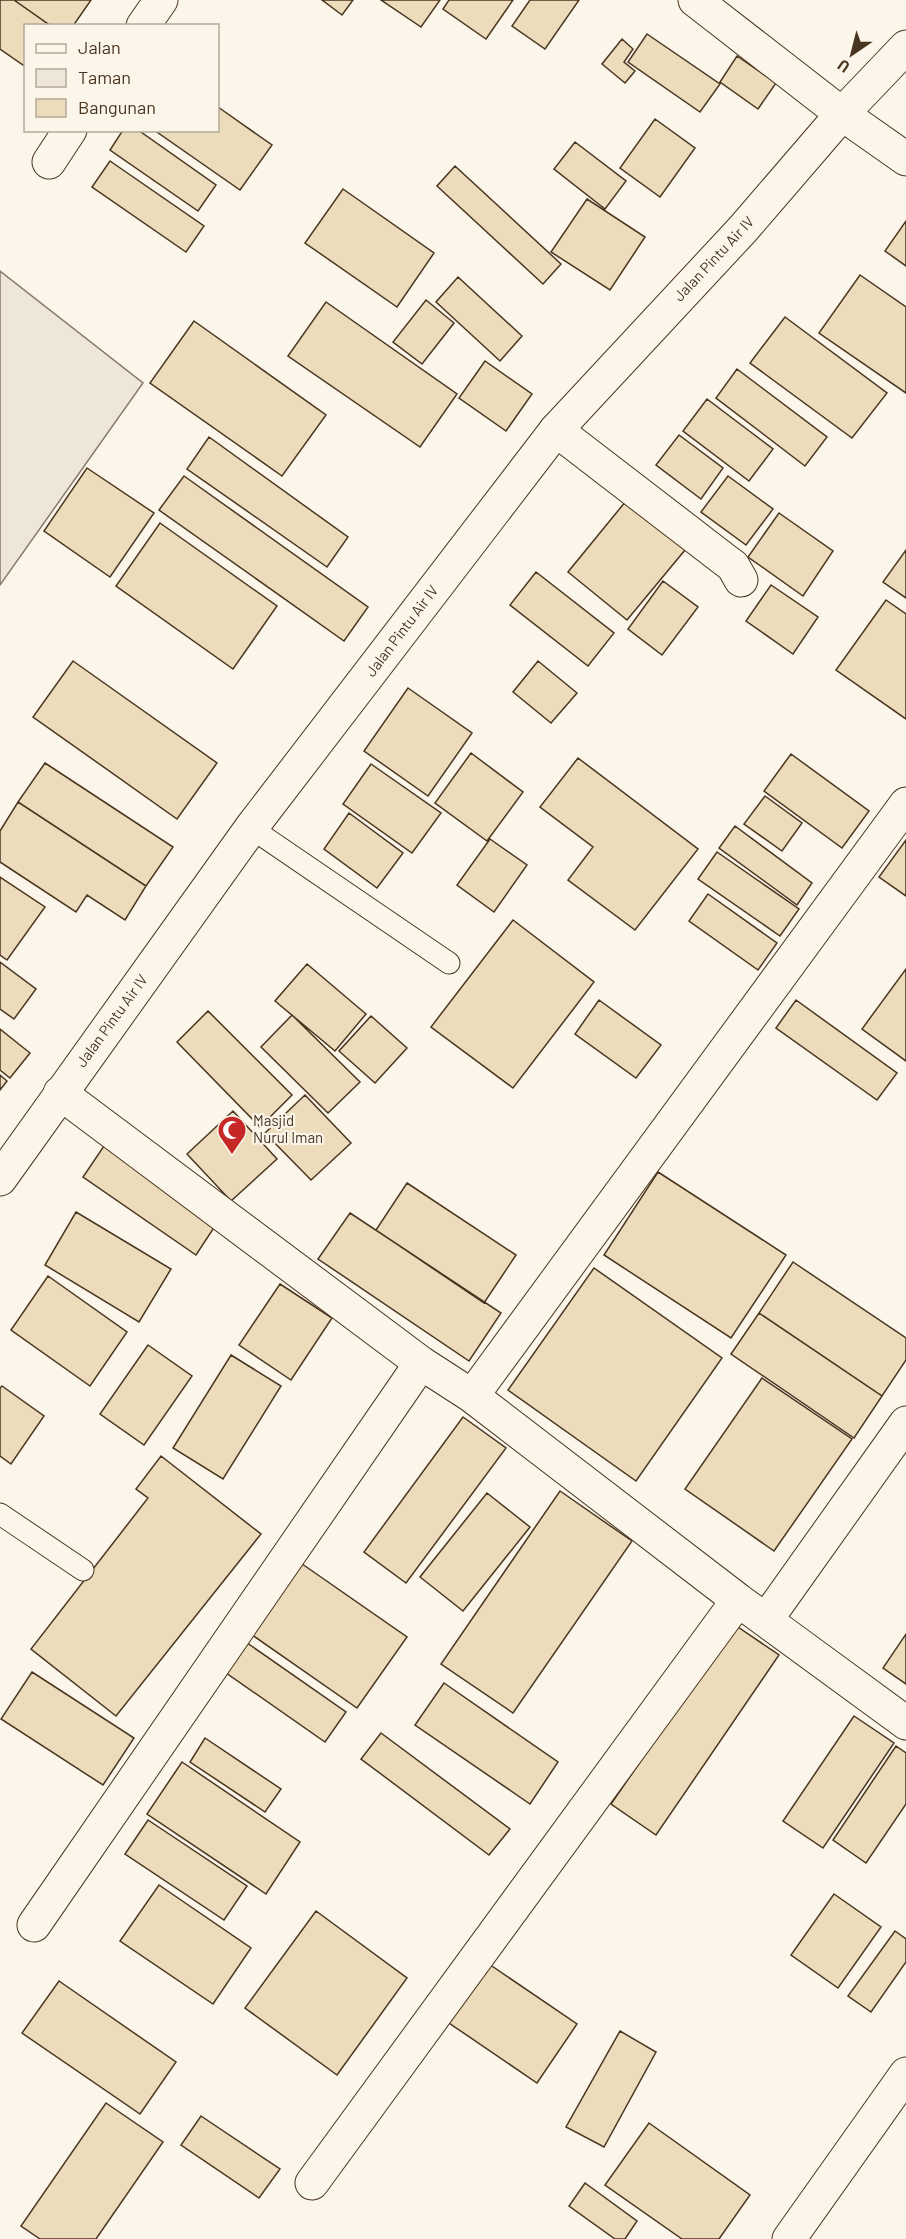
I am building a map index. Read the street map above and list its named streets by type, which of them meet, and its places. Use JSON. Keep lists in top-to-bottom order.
{
  "streets": {
    "street": ["Jalan Pintu Air IV"]
  },
  "places": {
    "mosque": ["Masjid Nurul Iman"]
  },
  "legend": ["Jalan", "Taman", "Bangunan"],
  "north": "bottom left"
}
